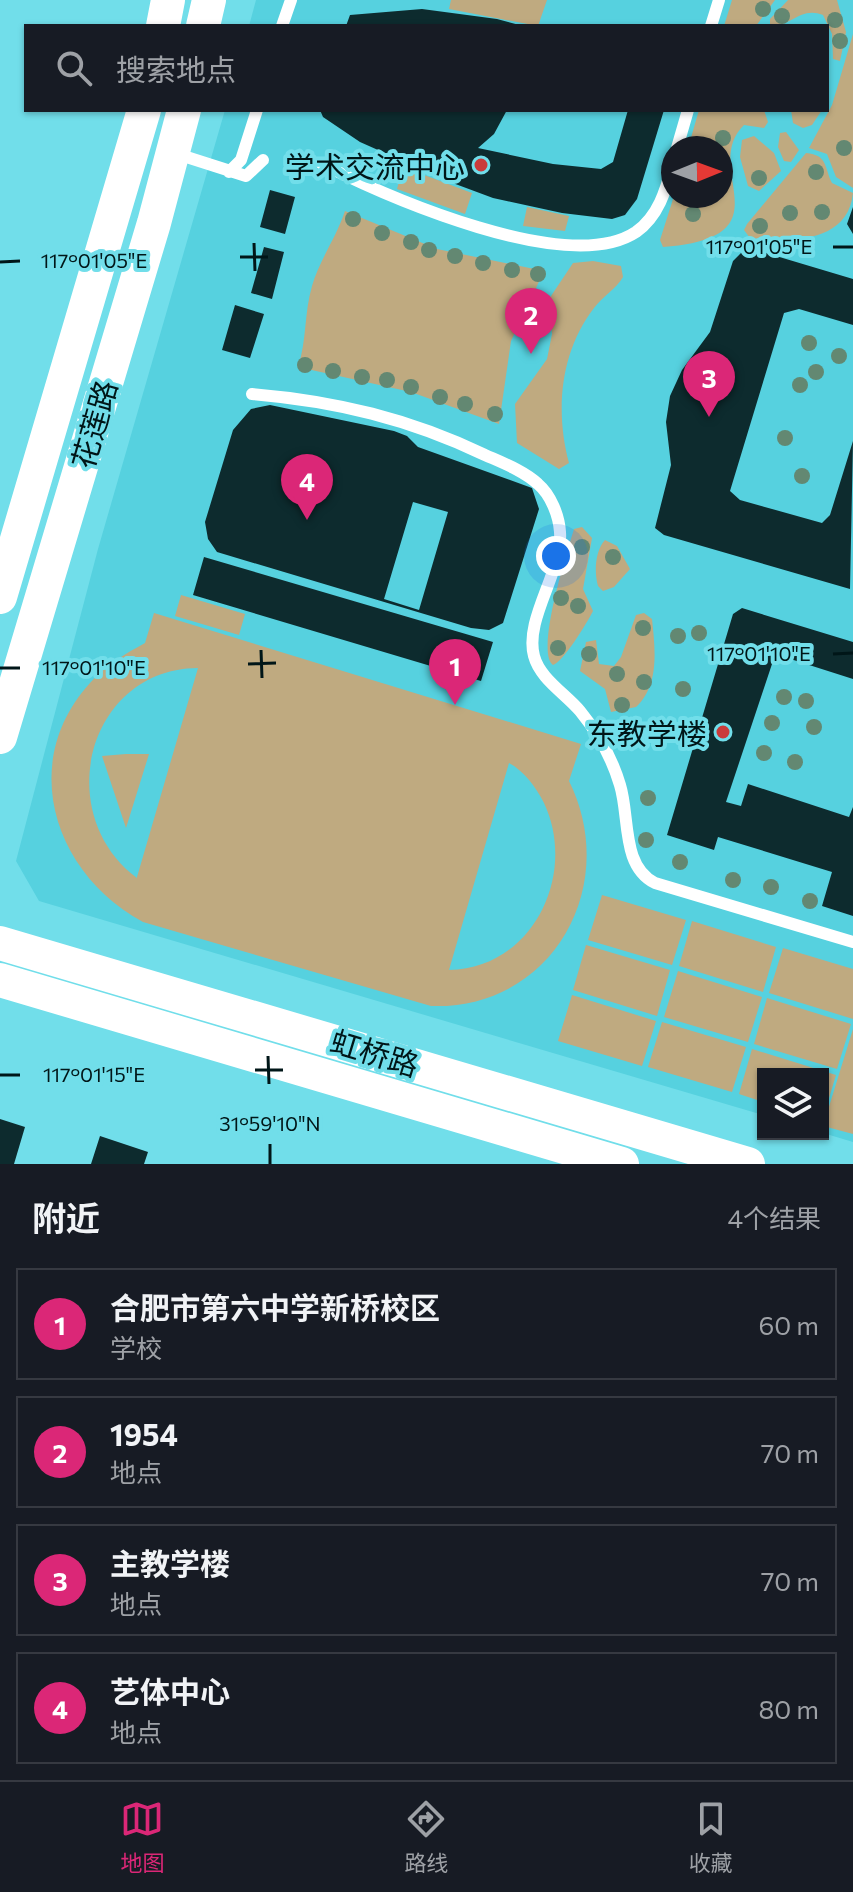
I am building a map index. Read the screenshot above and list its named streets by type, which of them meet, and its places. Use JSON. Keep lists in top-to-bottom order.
{
  "streets": {
    "main road": ["花莲路", "虹桥路"]
  },
  "places": ["学术交流中心", "东教学楼"],
  "north": "right",
  "page": {
    "search": "搜索地点",
    "pins": [
      "2",
      "3",
      "4",
      "1"
    ],
    "heading": ["附近", "4个结果"],
    "list": [
      {
        "mark": "1",
        "name": "合肥市第六中学新桥校区",
        "note": "学校",
        "value": "60 m"
      },
      {
        "mark": "2",
        "name": "1954",
        "note": "地点",
        "value": "70 m"
      },
      {
        "mark": "3",
        "name": "主教学楼",
        "note": "地点",
        "value": "70 m"
      },
      {
        "mark": "4",
        "name": "艺体中心",
        "note": "地点",
        "value": "80 m"
      }
    ],
    "nav": ["地图", "路线", "收藏"]
  },
  "coordinates": [
    "117°01'05\"E",
    "117°01'10\"E",
    "117°01'15\"E",
    "31°59'10\"N"
  ]
}
